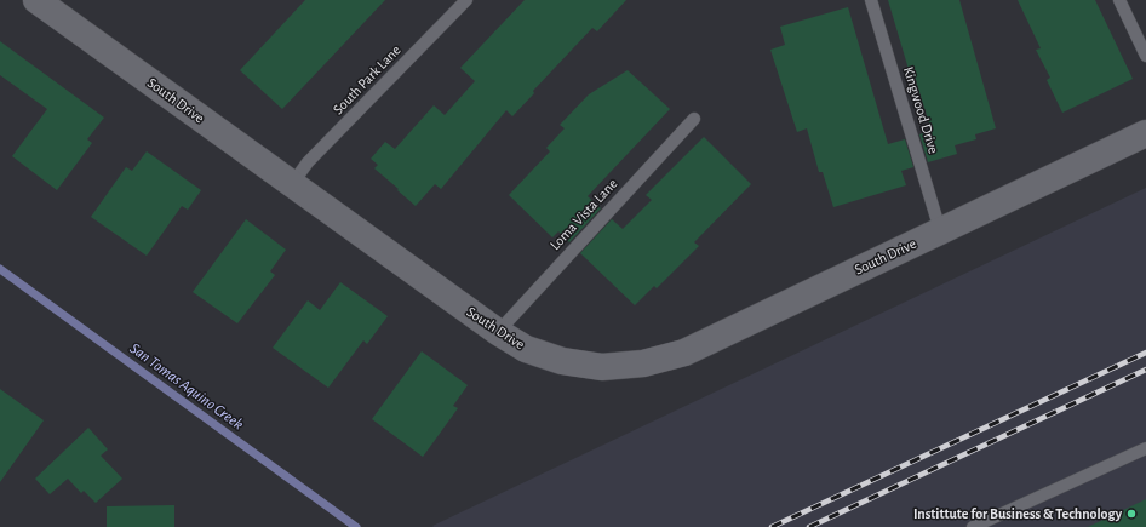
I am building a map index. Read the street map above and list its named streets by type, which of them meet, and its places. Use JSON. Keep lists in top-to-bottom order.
{
  "streets": {
    "street": ["South Drive"],
    "lane": ["South Park Lane", "Kingwood Drive", "Loma Vista Lane"]
  },
  "crossings": [
    ["South Park Lane", "South Drive"],
    ["South Drive", "Kingwood Drive"],
    ["South Drive", "Loma Vista Lane"]
  ],
  "water": ["San Tomas Aquino Creek"],
  "places": ["Instittute for Business & Technology"]
}
